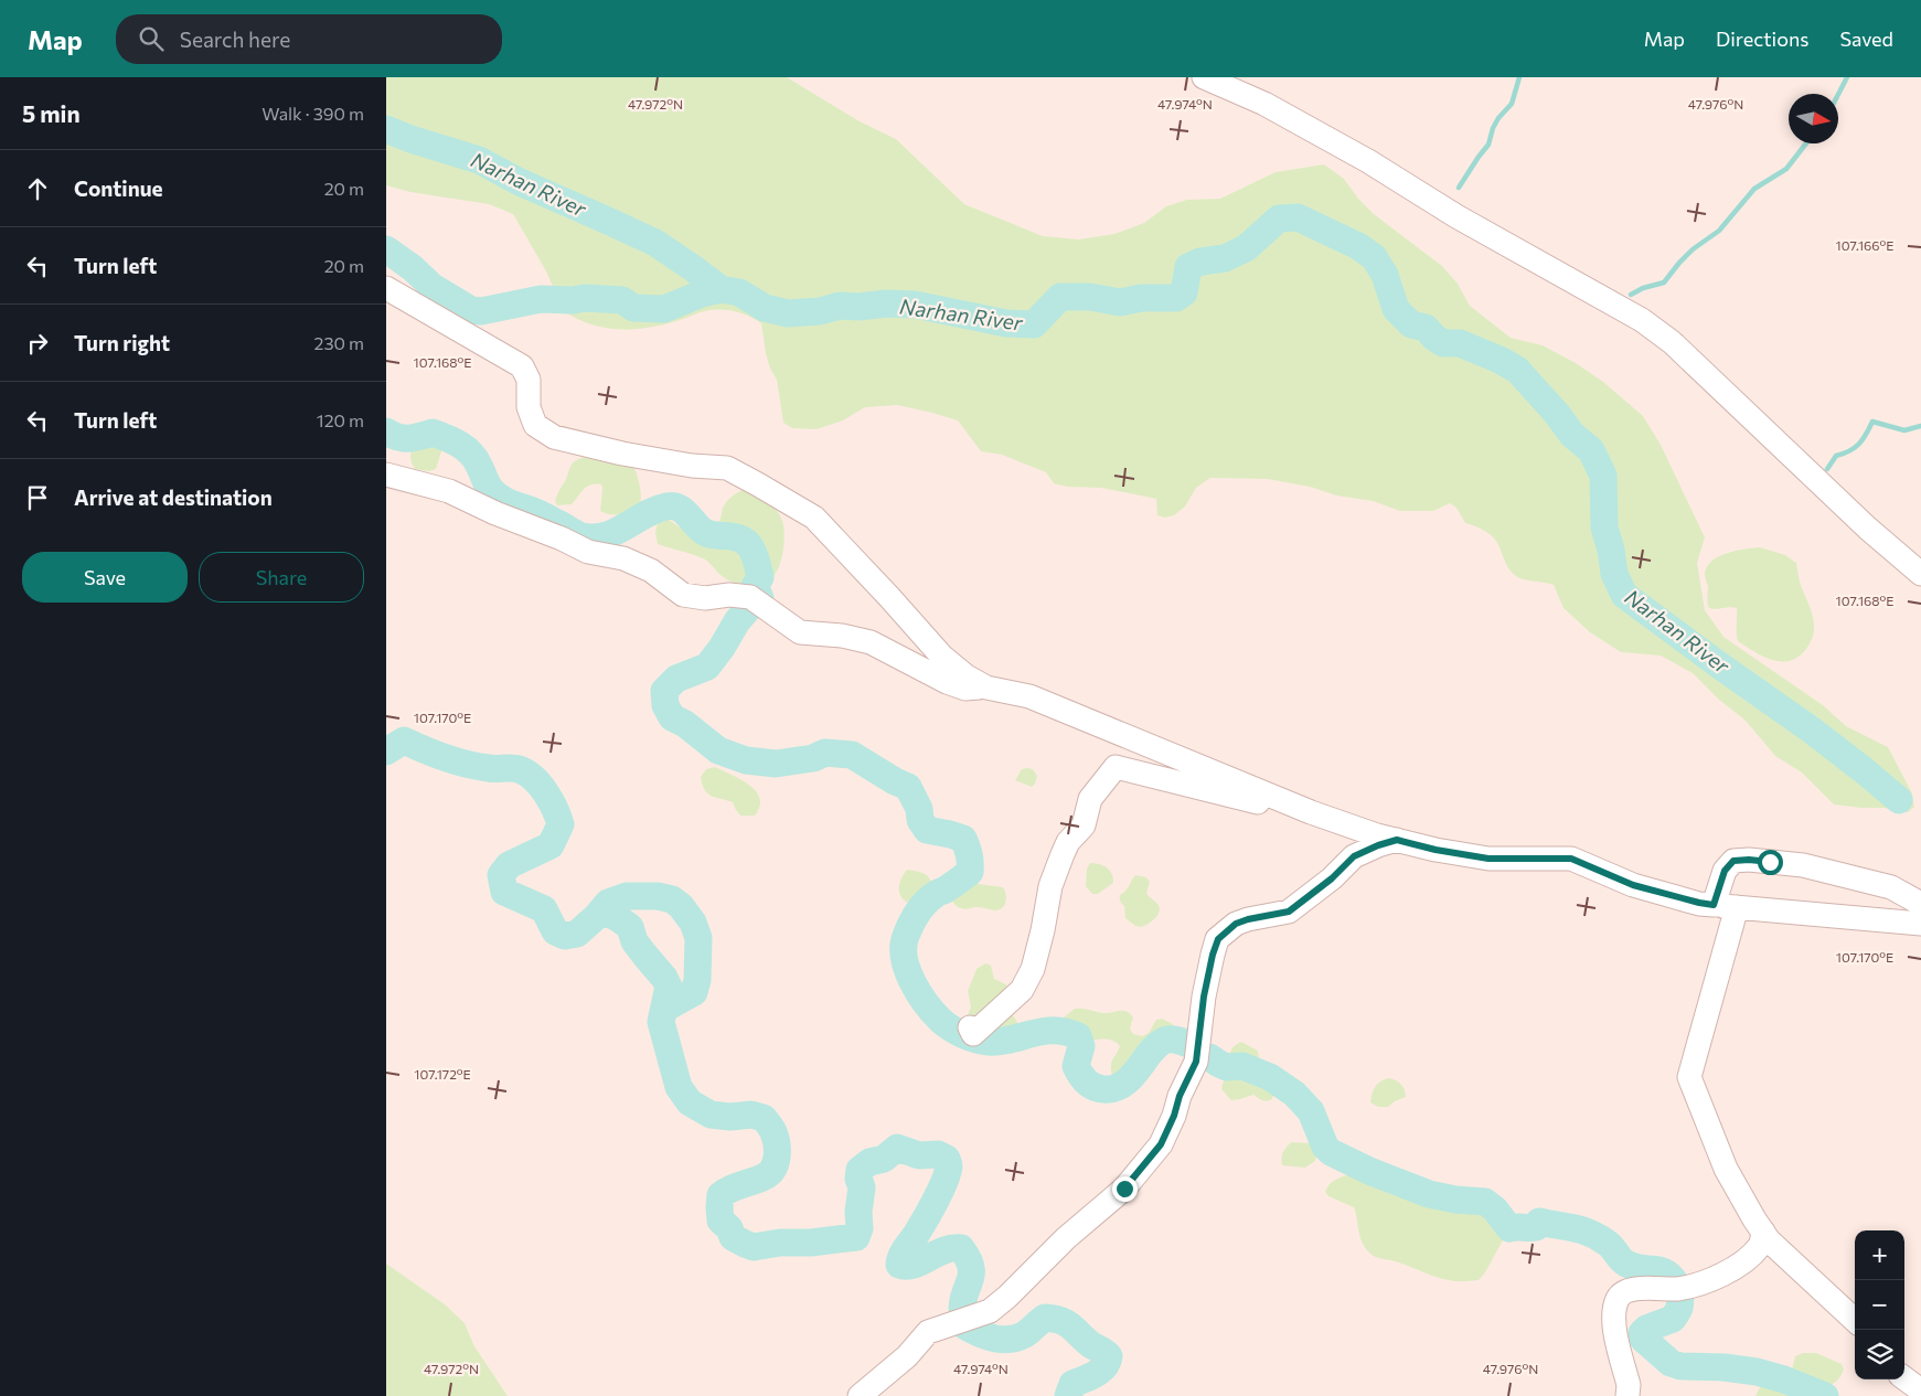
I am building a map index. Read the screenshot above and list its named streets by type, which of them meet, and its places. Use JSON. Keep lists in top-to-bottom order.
{
  "water": ["Narhan River"],
  "north": "right",
  "page": {
    "header": "Map",
    "search": "Search here",
    "nav": ["Map", "Directions", "Saved"],
    "heading": ["5 min", "Walk · 390 m"],
    "list": [
      ["Continue", "20 m"],
      ["Turn left", "20 m"],
      ["Turn right", "230 m"],
      ["Turn left", "120 m"],
      "Arrive at destination"
    ],
    "buttons": ["Save", "Share"],
    "map_buttons": ["+", "−"]
  },
  "coordinates": [
    "47.976°N",
    "47.972°N",
    "47.974°N",
    "107.166°E",
    "107.168°E",
    "107.170°E",
    "107.172°E"
  ]
}
